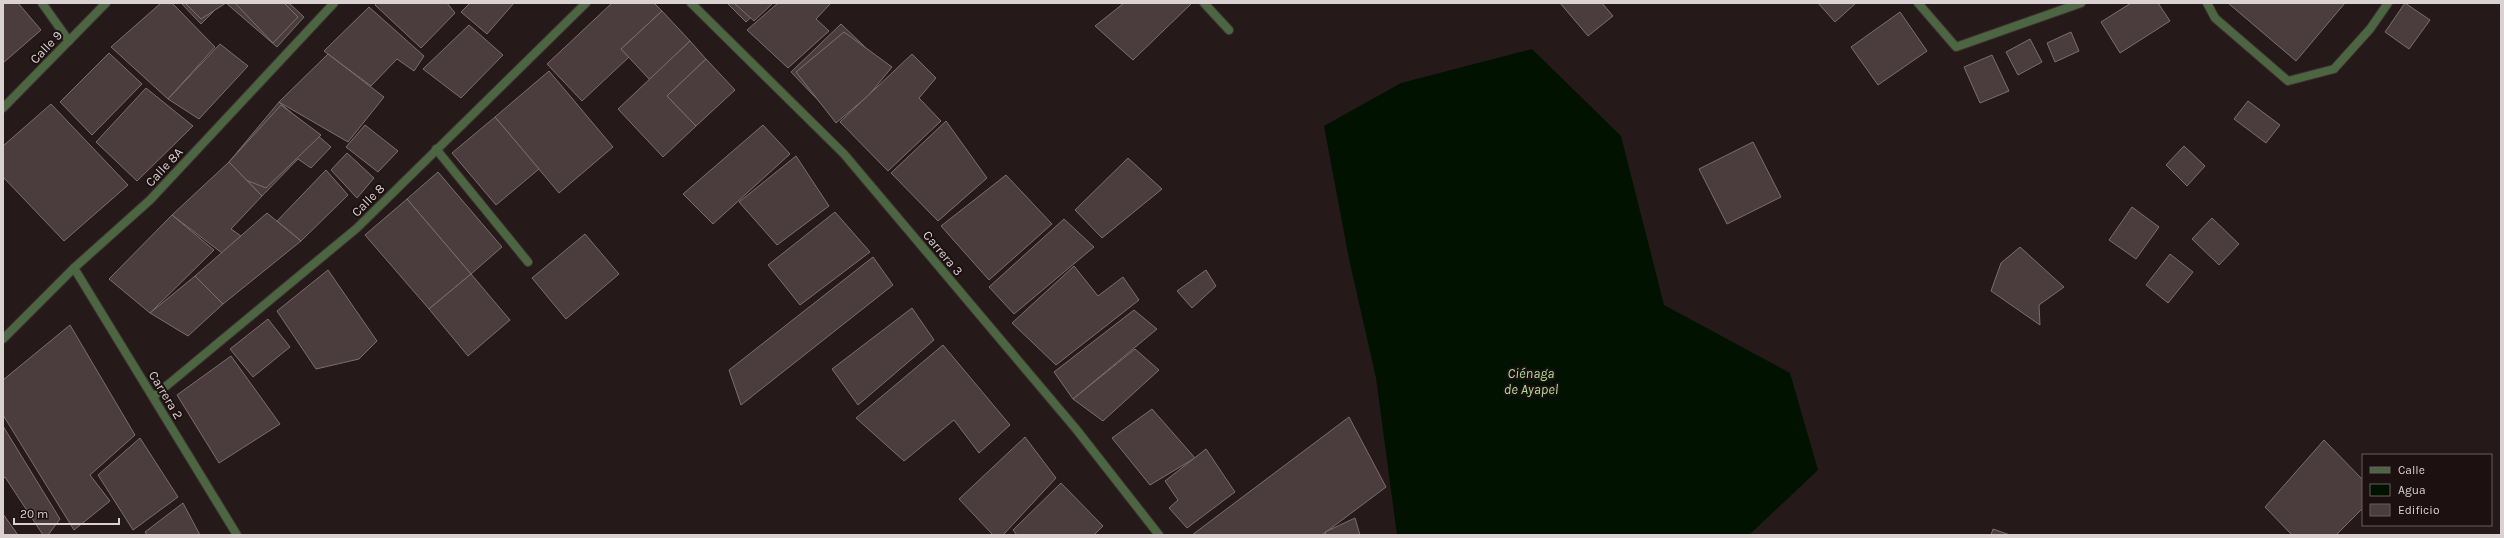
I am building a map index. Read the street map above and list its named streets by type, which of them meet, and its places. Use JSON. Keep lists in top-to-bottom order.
{
  "streets": {
    "street": [
      "Calle 9",
      "Calle 8A",
      "Calle 8",
      "Carrera 3",
      "Carrera 2"
    ]
  },
  "crossings": [
    ["Calle 8A", "Carrera 2"],
    ["Calle 8", "Carrera 2"]
  ],
  "water": ["Ciénaga de Ayapel"],
  "legend": ["Calle", "Agua", "Edificio"],
  "scale_bar": "20 m"
}
